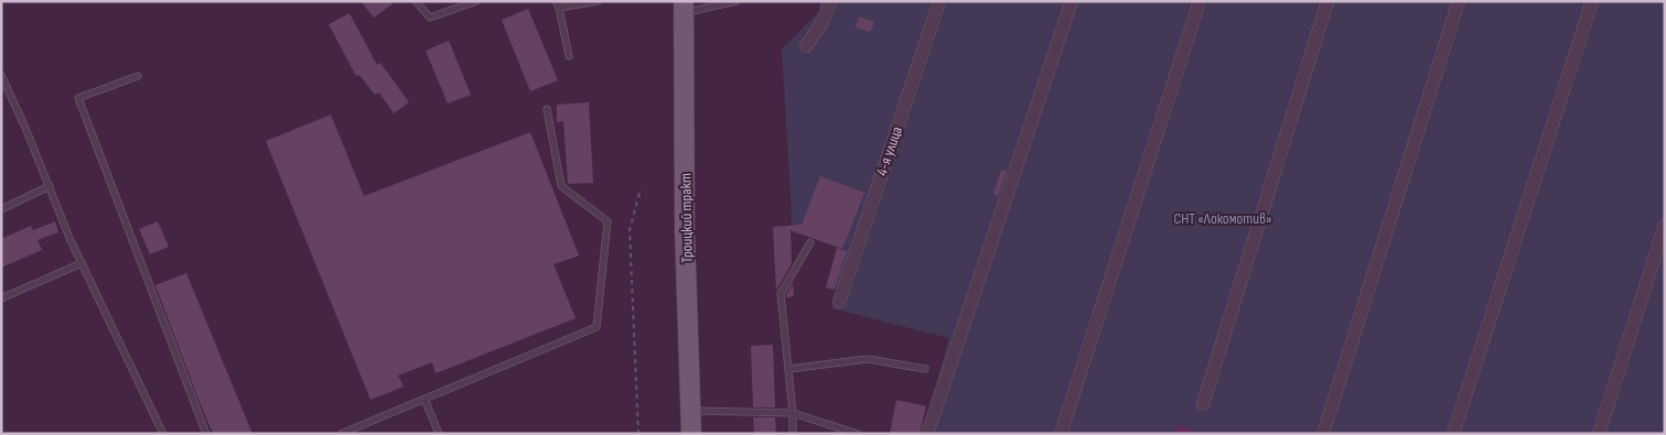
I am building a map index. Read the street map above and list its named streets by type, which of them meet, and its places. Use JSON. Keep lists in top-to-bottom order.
{
  "streets": {
    "main road": ["Троицкий тракт"],
    "street": ["4-я улица"]
  },
  "parks": ["СНТ «Локомотив»"]
}
